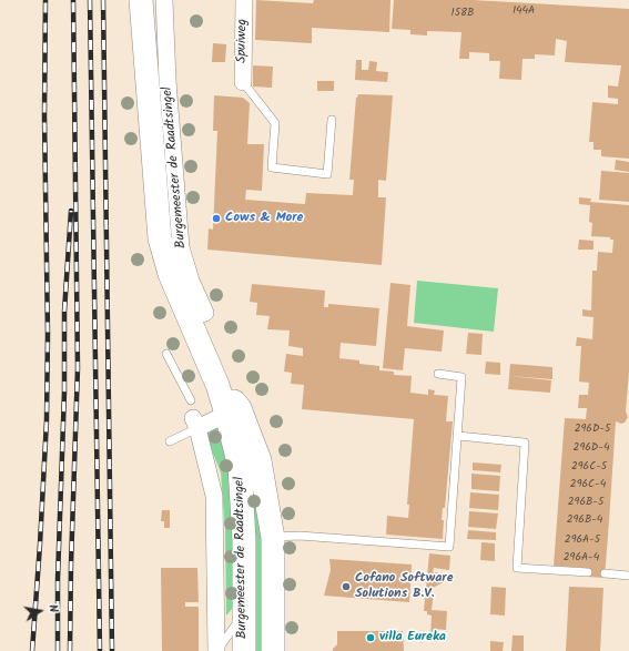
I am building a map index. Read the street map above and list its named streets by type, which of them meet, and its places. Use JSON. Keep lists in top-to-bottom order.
{
  "streets": {
    "main road": ["Burgemeester de Raadtsingel"],
    "street": ["Spuiweg"]
  },
  "places": ["Cows & More", "Cofano Software Solutions B.V.", "villa Eureka"],
  "house_numbers": [
    "144A",
    "158B",
    "296D-5",
    "296D-4",
    "296C-5",
    "296C-4",
    "296B-5",
    "296B-4",
    "296A-5",
    "296A-4"
  ],
  "north": "right"
}
